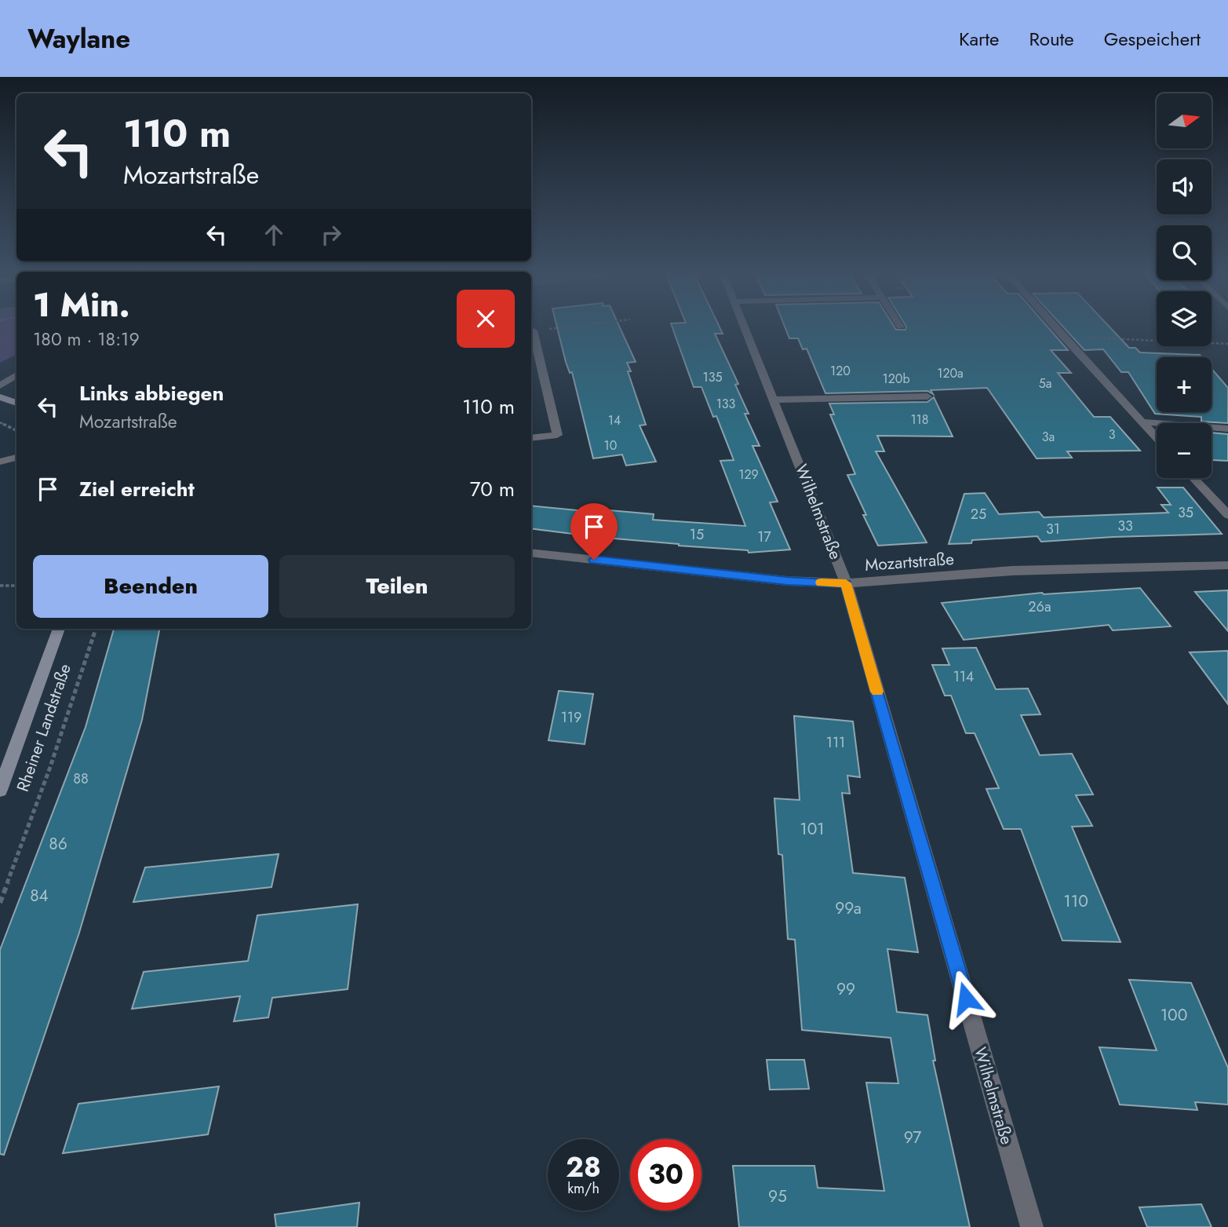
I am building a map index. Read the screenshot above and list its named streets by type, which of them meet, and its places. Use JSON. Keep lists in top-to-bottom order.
{
  "streets": {
    "street": ["Wilhelmstraße", "Mozartstraße", "Rheiner Landstraße"]
  },
  "crossings": [
    ["Wilhelmstraße", "Mozartstraße"]
  ],
  "house_numbers": [
    "120",
    "120a",
    "135",
    "120b",
    "5a",
    "133",
    "118",
    "14",
    "3",
    "3a",
    "10",
    "129",
    "35",
    "25",
    "33",
    "31",
    "15",
    "17",
    "26a",
    "114",
    "119",
    "111",
    "88",
    "101",
    "86",
    "84",
    "110",
    "99a",
    "99",
    "100",
    "97",
    "95"
  ],
  "north": "right",
  "page": {
    "header": "Waylane",
    "nav": ["Karte", "Route", "Gespeichert"],
    "map_buttons": ["+", "−"],
    "turn": ["110 m", "Mozartstraße"],
    "heading": ["1 Min.", "180 m · 18:19"],
    "list": [
      {
        "name": "Links abbiegen",
        "note": "Mozartstraße",
        "value": "110 m"
      },
      {
        "name": "Ziel erreicht",
        "value": "70 m"
      }
    ],
    "buttons": ["Beenden", "Teilen"],
    "speed": "28 km/h",
    "limit": "30"
  }
}
